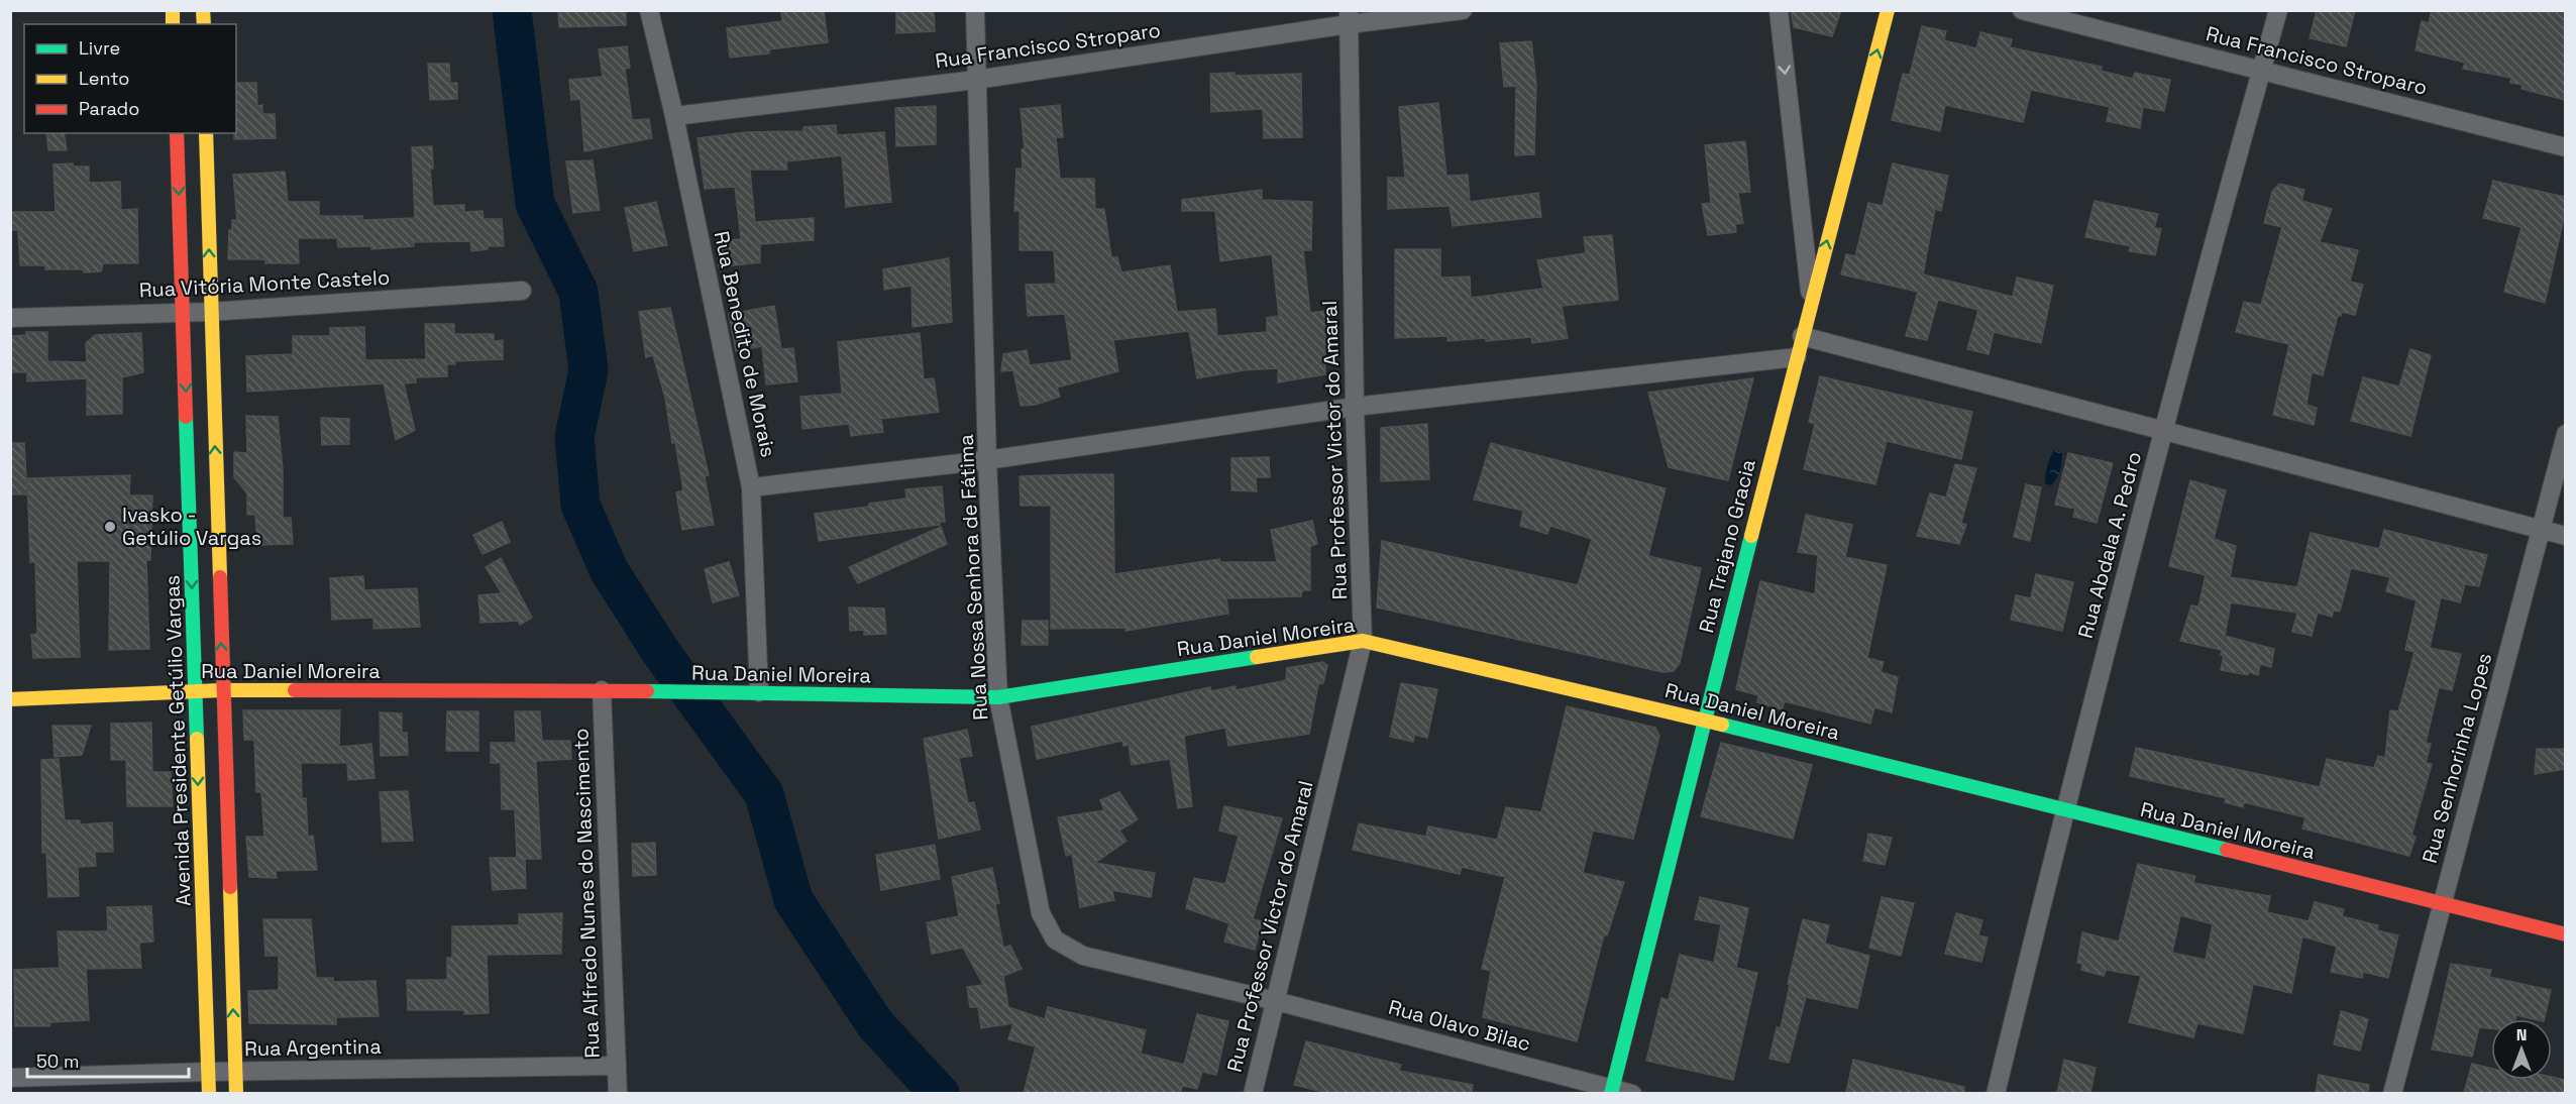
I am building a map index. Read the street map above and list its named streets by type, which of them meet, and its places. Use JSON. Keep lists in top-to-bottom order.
{
  "streets": {
    "main road": ["Rua Trajano Gracia", "Rua Daniel Moreira", "Avenida Presidente Getúlio Vargas"],
    "street": [
      "Rua Francisco Stroparo",
      "Rua Vitória Monte Castelo",
      "Rua Benedito de Morais",
      "Rua Professor Victor do Amaral",
      "Rua Abdala A. Pedro",
      "Rua Nossa Senhora de Fátima",
      "Rua Senhorinha Lopes",
      "Rua Alfredo Nunes do Nascimento",
      "Rua Olavo Bilac",
      "Rua Argentina"
    ]
  },
  "crossings": [
    ["Rua Francisco Stroparo", "Rua Benedito de Morais"],
    ["Rua Francisco Stroparo", "Rua Professor Victor do Amaral"],
    ["Rua Francisco Stroparo", "Rua Abdala A. Pedro"],
    ["Rua Francisco Stroparo", "Rua Nossa Senhora de Fátima"],
    ["Rua Vitória Monte Castelo", "Avenida Presidente Getúlio Vargas"],
    ["Rua Benedito de Morais", "Rua Daniel Moreira"],
    ["Rua Professor Victor do Amaral", "Rua Nossa Senhora de Fátima"],
    ["Rua Professor Victor do Amaral", "Rua Daniel Moreira"],
    ["Rua Professor Victor do Amaral", "Rua Olavo Bilac"],
    ["Rua Abdala A. Pedro", "Rua Daniel Moreira"],
    ["Rua Trajano Gracia", "Rua Daniel Moreira"],
    ["Rua Trajano Gracia", "Rua Olavo Bilac"],
    ["Rua Nossa Senhora de Fátima", "Rua Daniel Moreira"],
    ["Rua Nossa Senhora de Fátima", "Rua Olavo Bilac"],
    ["Rua Daniel Moreira", "Avenida Presidente Getúlio Vargas"],
    ["Rua Daniel Moreira", "Rua Senhorinha Lopes"],
    ["Rua Daniel Moreira", "Rua Alfredo Nunes do Nascimento"],
    ["Avenida Presidente Getúlio Vargas", "Rua Argentina"],
    ["Rua Alfredo Nunes do Nascimento", "Rua Argentina"]
  ],
  "places": ["Ivasko - Getúlio Vargas"],
  "legend": ["Livre", "Lento", "Parado"],
  "scale_bar": "50 m",
  "north": "top"
}
